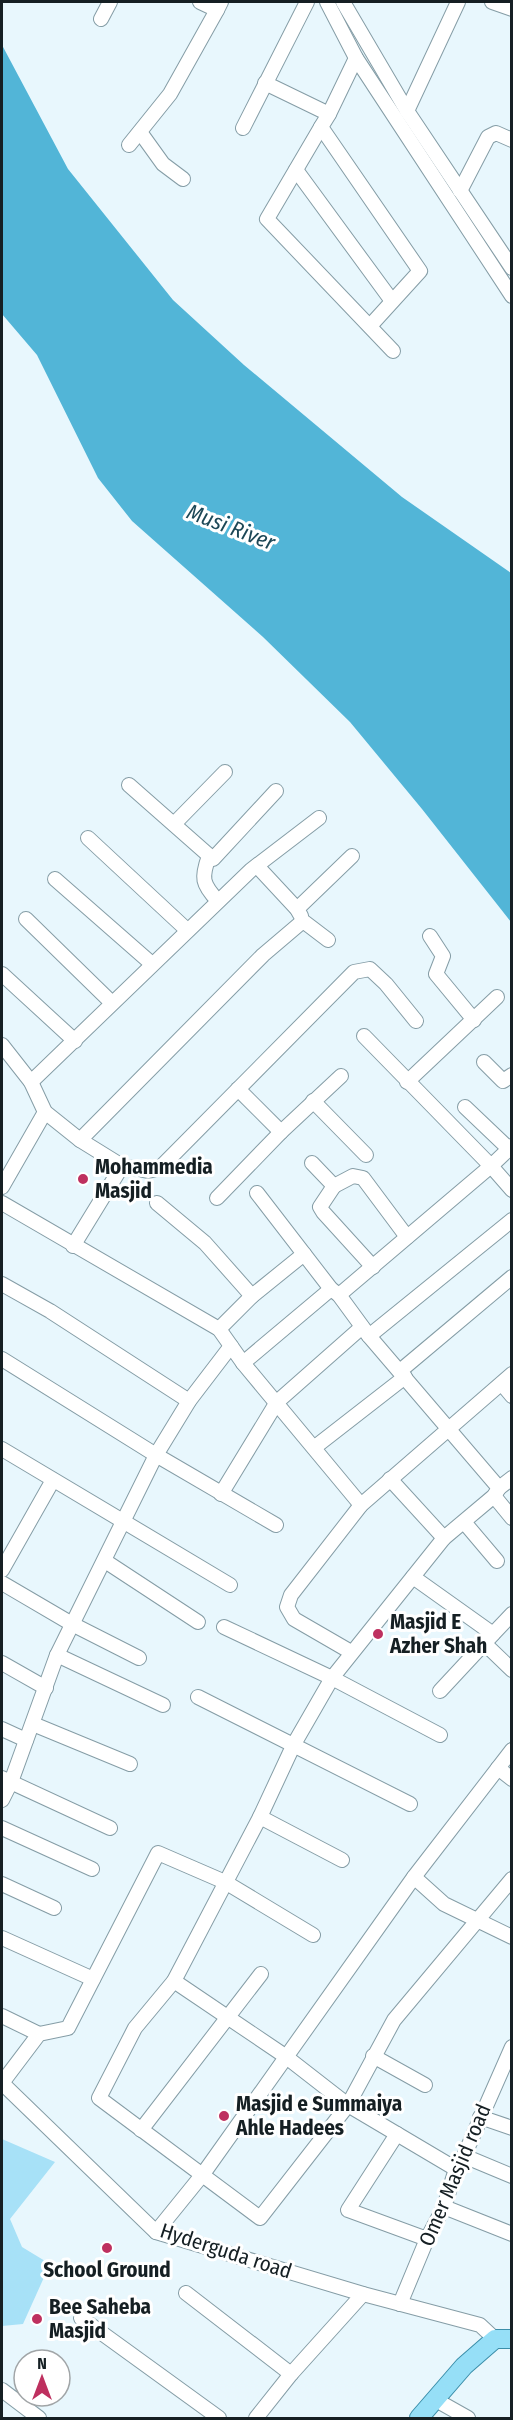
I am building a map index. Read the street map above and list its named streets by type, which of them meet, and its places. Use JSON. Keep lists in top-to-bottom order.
{
  "streets": {
    "street": ["Omer Masjid road", "Hyderguda road"]
  },
  "crossings": [
    ["Omer Masjid road", "Hyderguda road"]
  ],
  "water": ["Musi River"],
  "places": [
    "Mohammedia Masjid",
    "Masjid E Azher Shah",
    "Masjid e Summaiya Ahle Hadees",
    "School Ground",
    "Bee Saheba Masjid"
  ],
  "north": "top"
}
